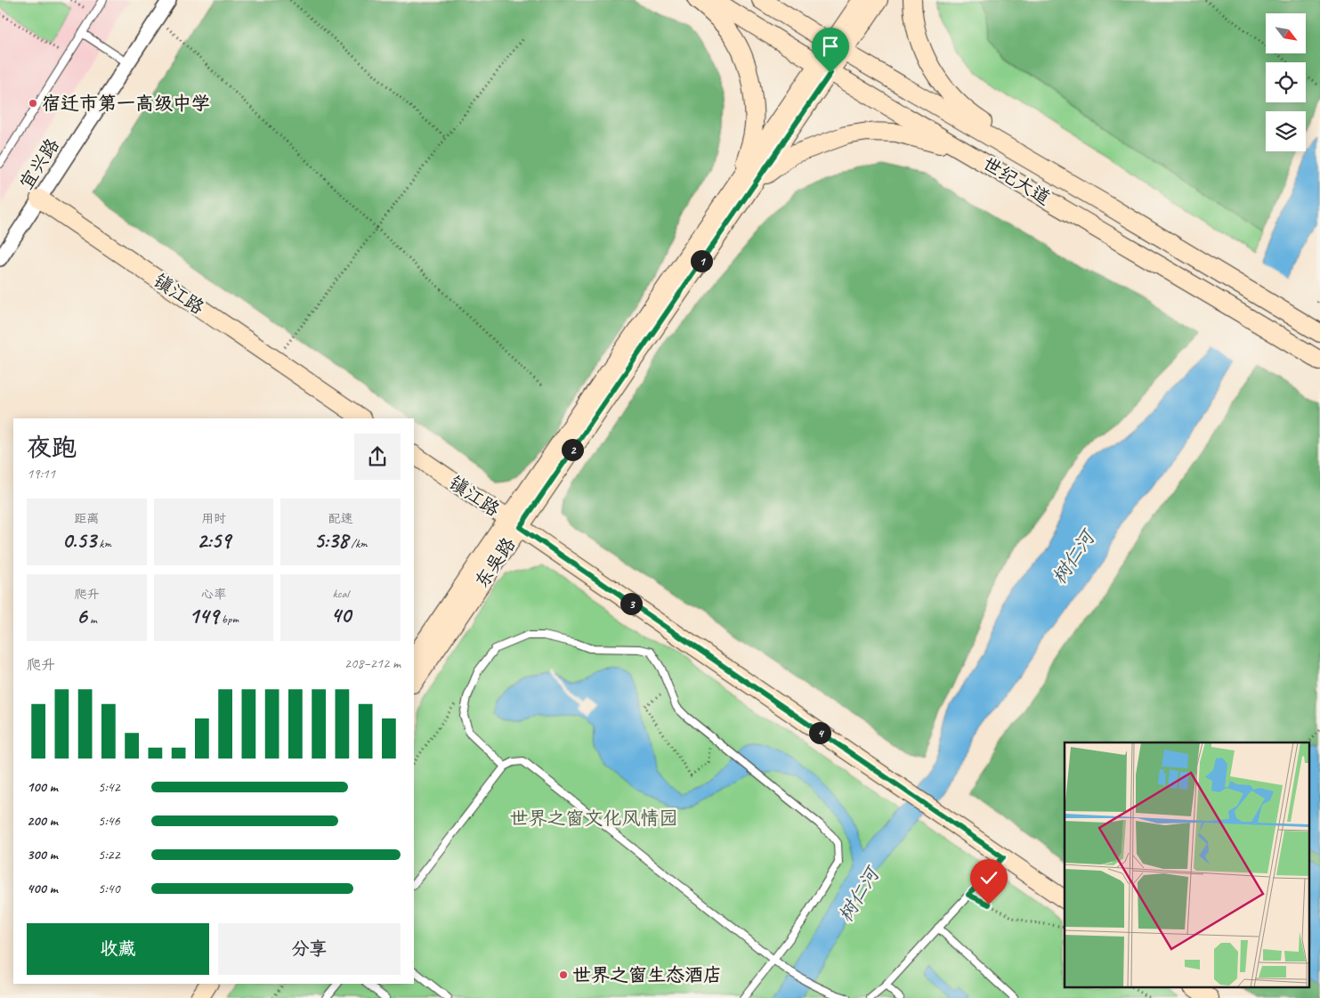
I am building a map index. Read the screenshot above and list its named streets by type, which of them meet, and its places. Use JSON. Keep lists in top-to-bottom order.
{
  "streets": {
    "street": [
      "宜兴路",
      "世纪大道",
      "镇江路",
      "东吴路"
    ]
  },
  "crossings": [
    ["宜兴路", "镇江路"],
    ["世纪大道", "东吴路"],
    ["镇江路", "东吴路"]
  ],
  "water": ["树仁河"],
  "parks": ["世界之窗文化风情园"],
  "places": ["宿迁市第一高级中学", "世界之窗生态酒店"],
  "north": "bottom right",
  "page": {
    "pins": [
      "1",
      "2",
      "3",
      "4"
    ],
    "heading": ["夜跑", "19:11"],
    "stats": [
      ["距离", "0.53 km"],
      ["用时", "2:59"],
      ["配速", "5:38 /km"],
      ["爬升", "6 m"],
      ["心率", "149 bpm"],
      ["kcal", "40"]
    ],
    "chart": ["爬升", "208–212 m"],
    "list": [
      {
        "name": "100 m",
        "note": "5:42"
      },
      {
        "name": "200 m",
        "note": "5:46"
      },
      {
        "name": "300 m",
        "note": "5:22"
      },
      {
        "name": "400 m",
        "note": "5:40"
      }
    ],
    "buttons": ["收藏", "分享"]
  }
}
